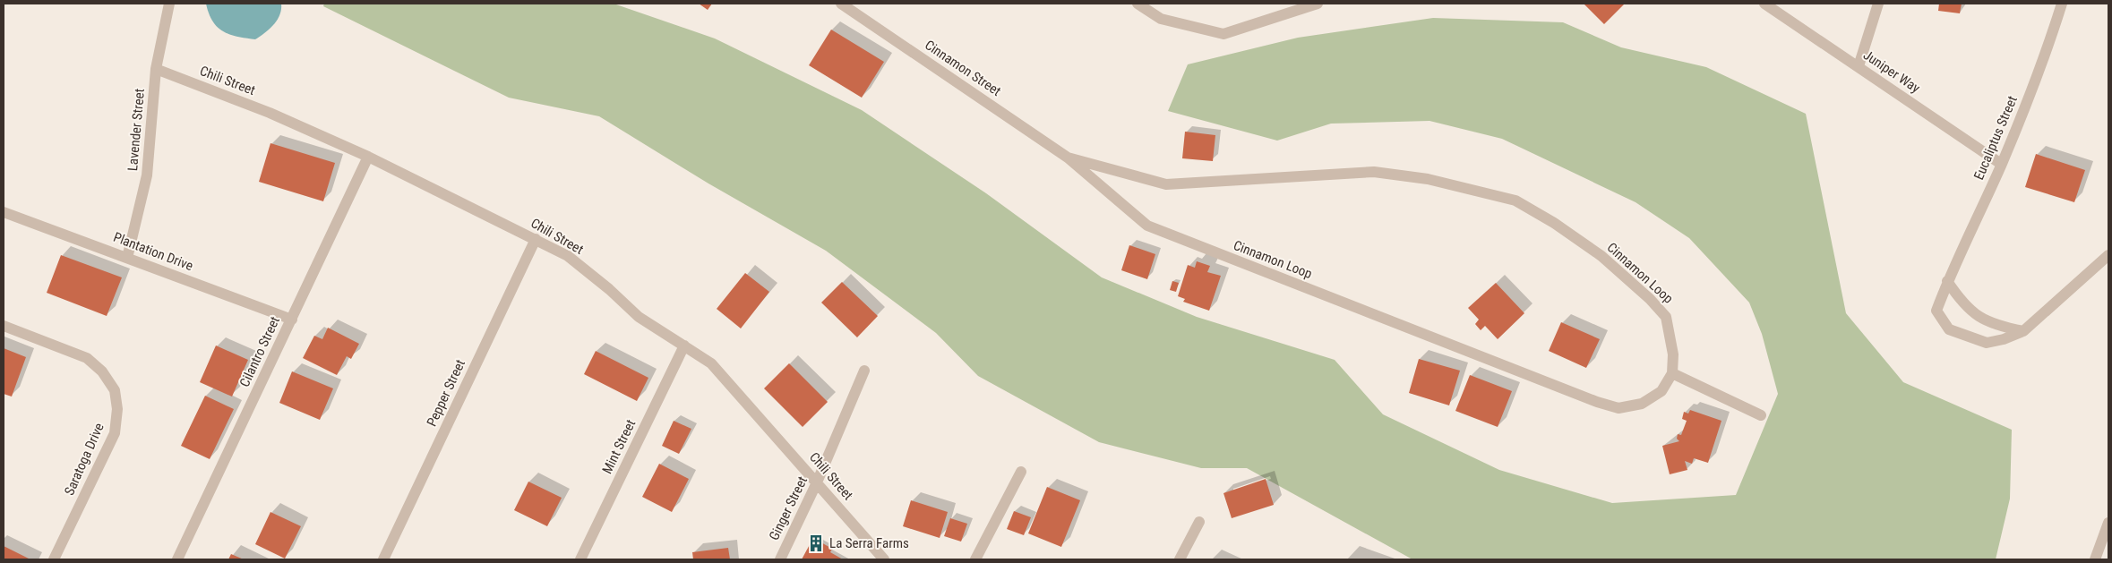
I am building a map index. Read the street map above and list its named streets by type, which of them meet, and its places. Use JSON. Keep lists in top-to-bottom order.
{
  "streets": {
    "street": [
      "Cinnamon Street",
      "Juniper Way",
      "Chili Street",
      "Lavender Street",
      "Eucaliptus Street",
      "Plantation Drive",
      "Cinnamon Loop",
      "Cilantro Street",
      "Pepper Street",
      "Mint Street",
      "Saratoga Drive",
      "Ginger Street"
    ]
  },
  "crossings": [
    ["Cinnamon Street", "Cinnamon Loop"],
    ["Juniper Way", "Eucaliptus Street"],
    ["Chili Street", "Lavender Street"],
    ["Chili Street", "Cilantro Street"],
    ["Chili Street", "Pepper Street"],
    ["Chili Street", "Mint Street"],
    ["Chili Street", "Ginger Street"],
    ["Lavender Street", "Plantation Drive"],
    ["Plantation Drive", "Cilantro Street"]
  ],
  "places": {
    "building": ["La Serra Farms"]
  }
}
